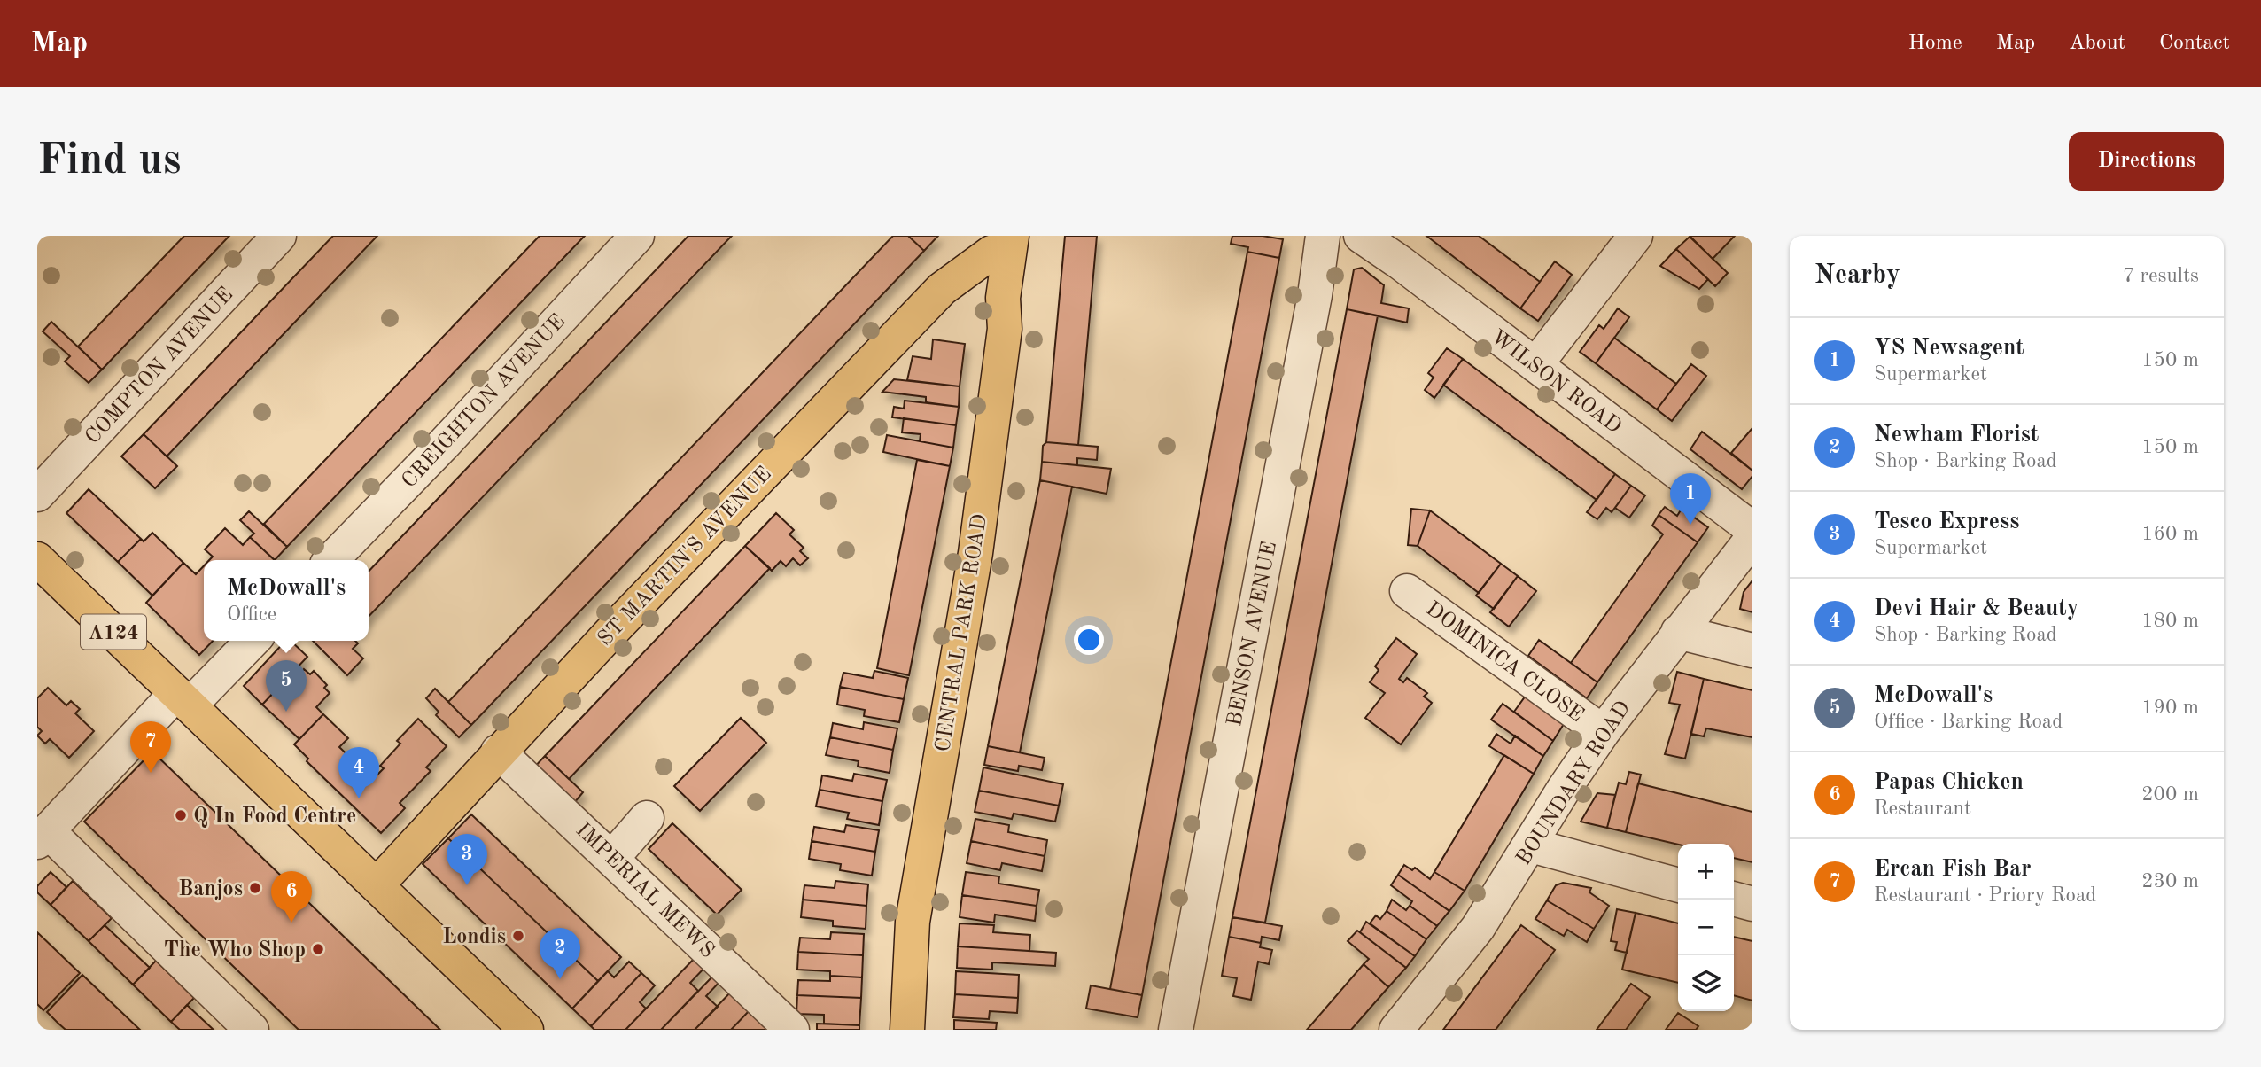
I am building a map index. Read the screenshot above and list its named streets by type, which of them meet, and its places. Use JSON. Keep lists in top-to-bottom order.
{
  "streets": {
    "main road": ["ST MARTIN'S AVENUE", "A124", "CENTRAL PARK ROAD"],
    "street": [
      "COMPTON AVENUE",
      "WILSON ROAD",
      "CREIGHTON AVENUE",
      "BENSON AVENUE",
      "DOMINICA CLOSE",
      "BOUNDARY ROAD",
      "IMPERIAL MEWS"
    ]
  },
  "crossings": [
    ["ST MARTIN'S AVENUE", "A124"],
    ["ST MARTIN'S AVENUE", "CENTRAL PARK ROAD"],
    ["ST MARTIN'S AVENUE", "IMPERIAL MEWS"],
    ["DOMINICA CLOSE", "BOUNDARY ROAD"]
  ],
  "places": [
    "Q In Food Centre",
    "Banjos",
    "Londis",
    "The Who Shop"
  ],
  "page": {
    "header": "Map",
    "nav": [
      "Home",
      "Map",
      "About",
      "Contact"
    ],
    "buttons": "Directions",
    "title": "Find us",
    "heading": ["Nearby", "7 results"],
    "list": [
      {
        "mark": "1",
        "name": "YS Newsagent",
        "note": "Supermarket",
        "value": "150 m"
      },
      {
        "mark": "2",
        "name": "Newham Florist",
        "note": "Shop · Barking Road",
        "value": "150 m"
      },
      {
        "mark": "3",
        "name": "Tesco Express",
        "note": "Supermarket",
        "value": "160 m"
      },
      {
        "mark": "4",
        "name": "Devi Hair & Beauty",
        "note": "Shop · Barking Road",
        "value": "180 m"
      },
      {
        "mark": "5",
        "name": "McDowall's",
        "note": "Office · Barking Road",
        "value": "190 m"
      },
      {
        "mark": "6",
        "name": "Papas Chicken",
        "note": "Restaurant",
        "value": "200 m"
      },
      {
        "mark": "7",
        "name": "Ercan Fish Bar",
        "note": "Restaurant · Priory Road",
        "value": "230 m"
      }
    ],
    "pins": [
      "1",
      "5",
      "7",
      "4",
      "3",
      "6",
      "2"
    ],
    "popup": ["McDowall's", "Office"],
    "map_buttons": ["+", "−"]
  }
}
